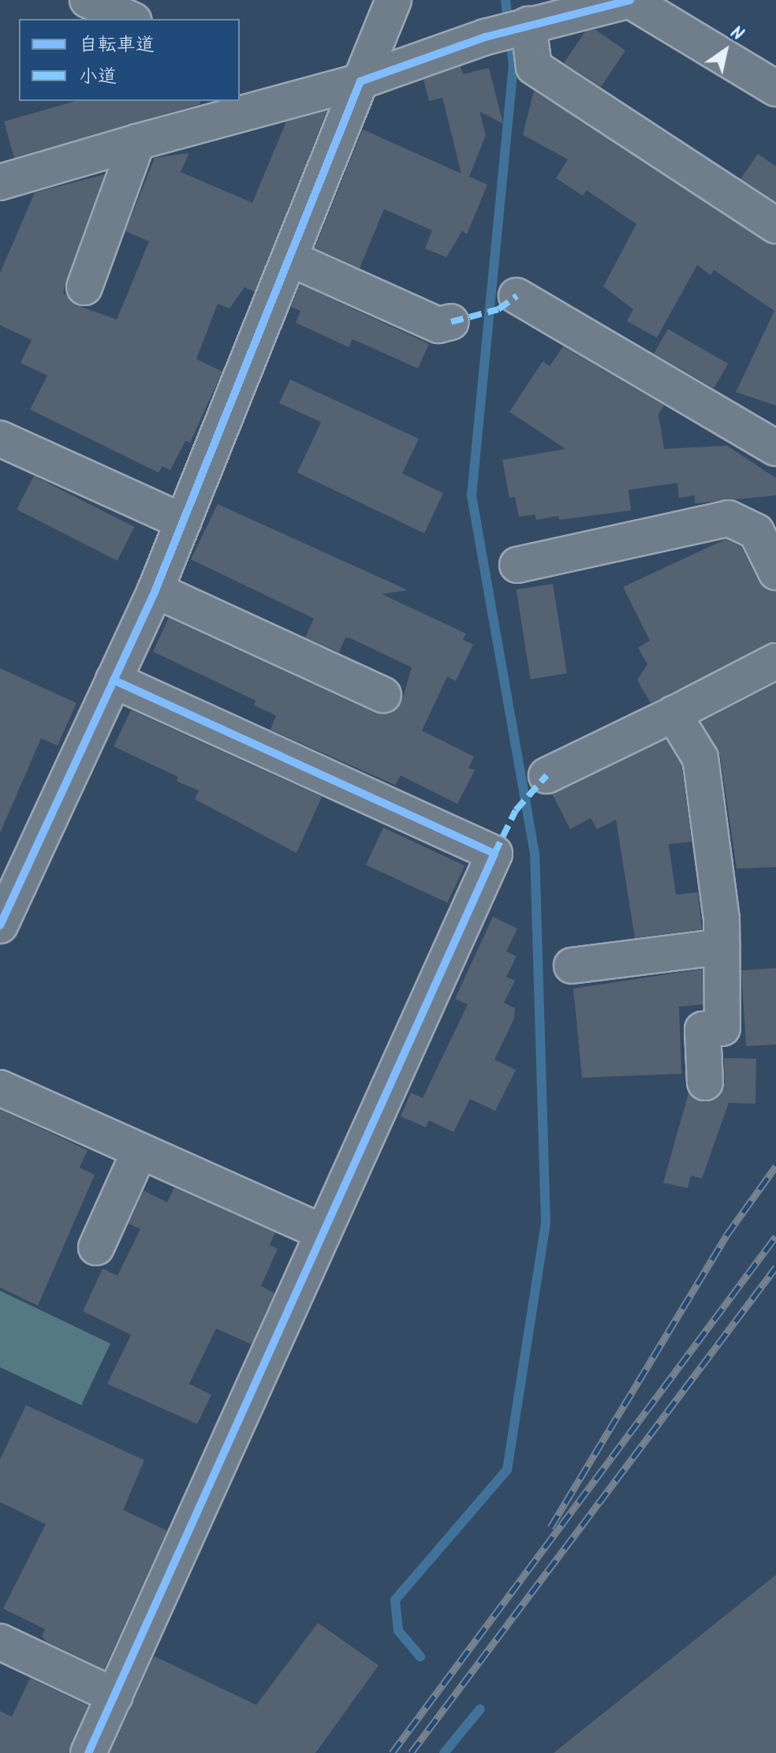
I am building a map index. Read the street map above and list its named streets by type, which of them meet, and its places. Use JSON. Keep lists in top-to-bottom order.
{
  "legend": ["自転車道", "小道"],
  "north": "top right"
}
